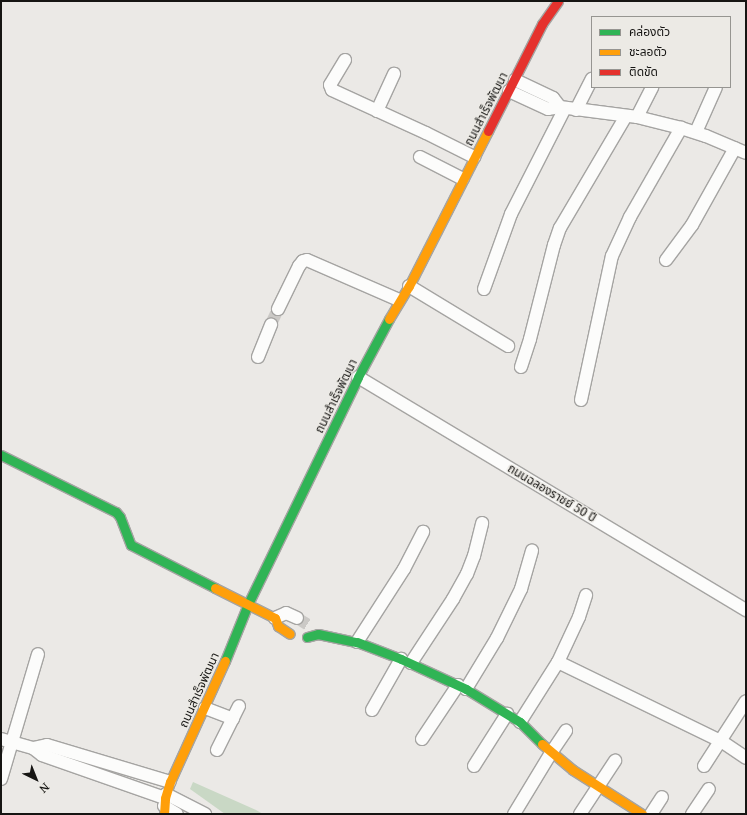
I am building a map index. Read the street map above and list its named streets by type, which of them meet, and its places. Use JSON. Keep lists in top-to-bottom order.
{
  "streets": {
    "street": ["ถนนสำเร็จพัฒนา", "ถนนฉลองราชย์ 50 ปี"]
  },
  "crossings": [
    ["ถนนสำเร็จพัฒนา", "ถนนฉลองราชย์ 50 ปี"]
  ],
  "legend": ["คล่องตัว", "ชะลอตัว", "ติดขัด"],
  "north": "bottom right"
}
